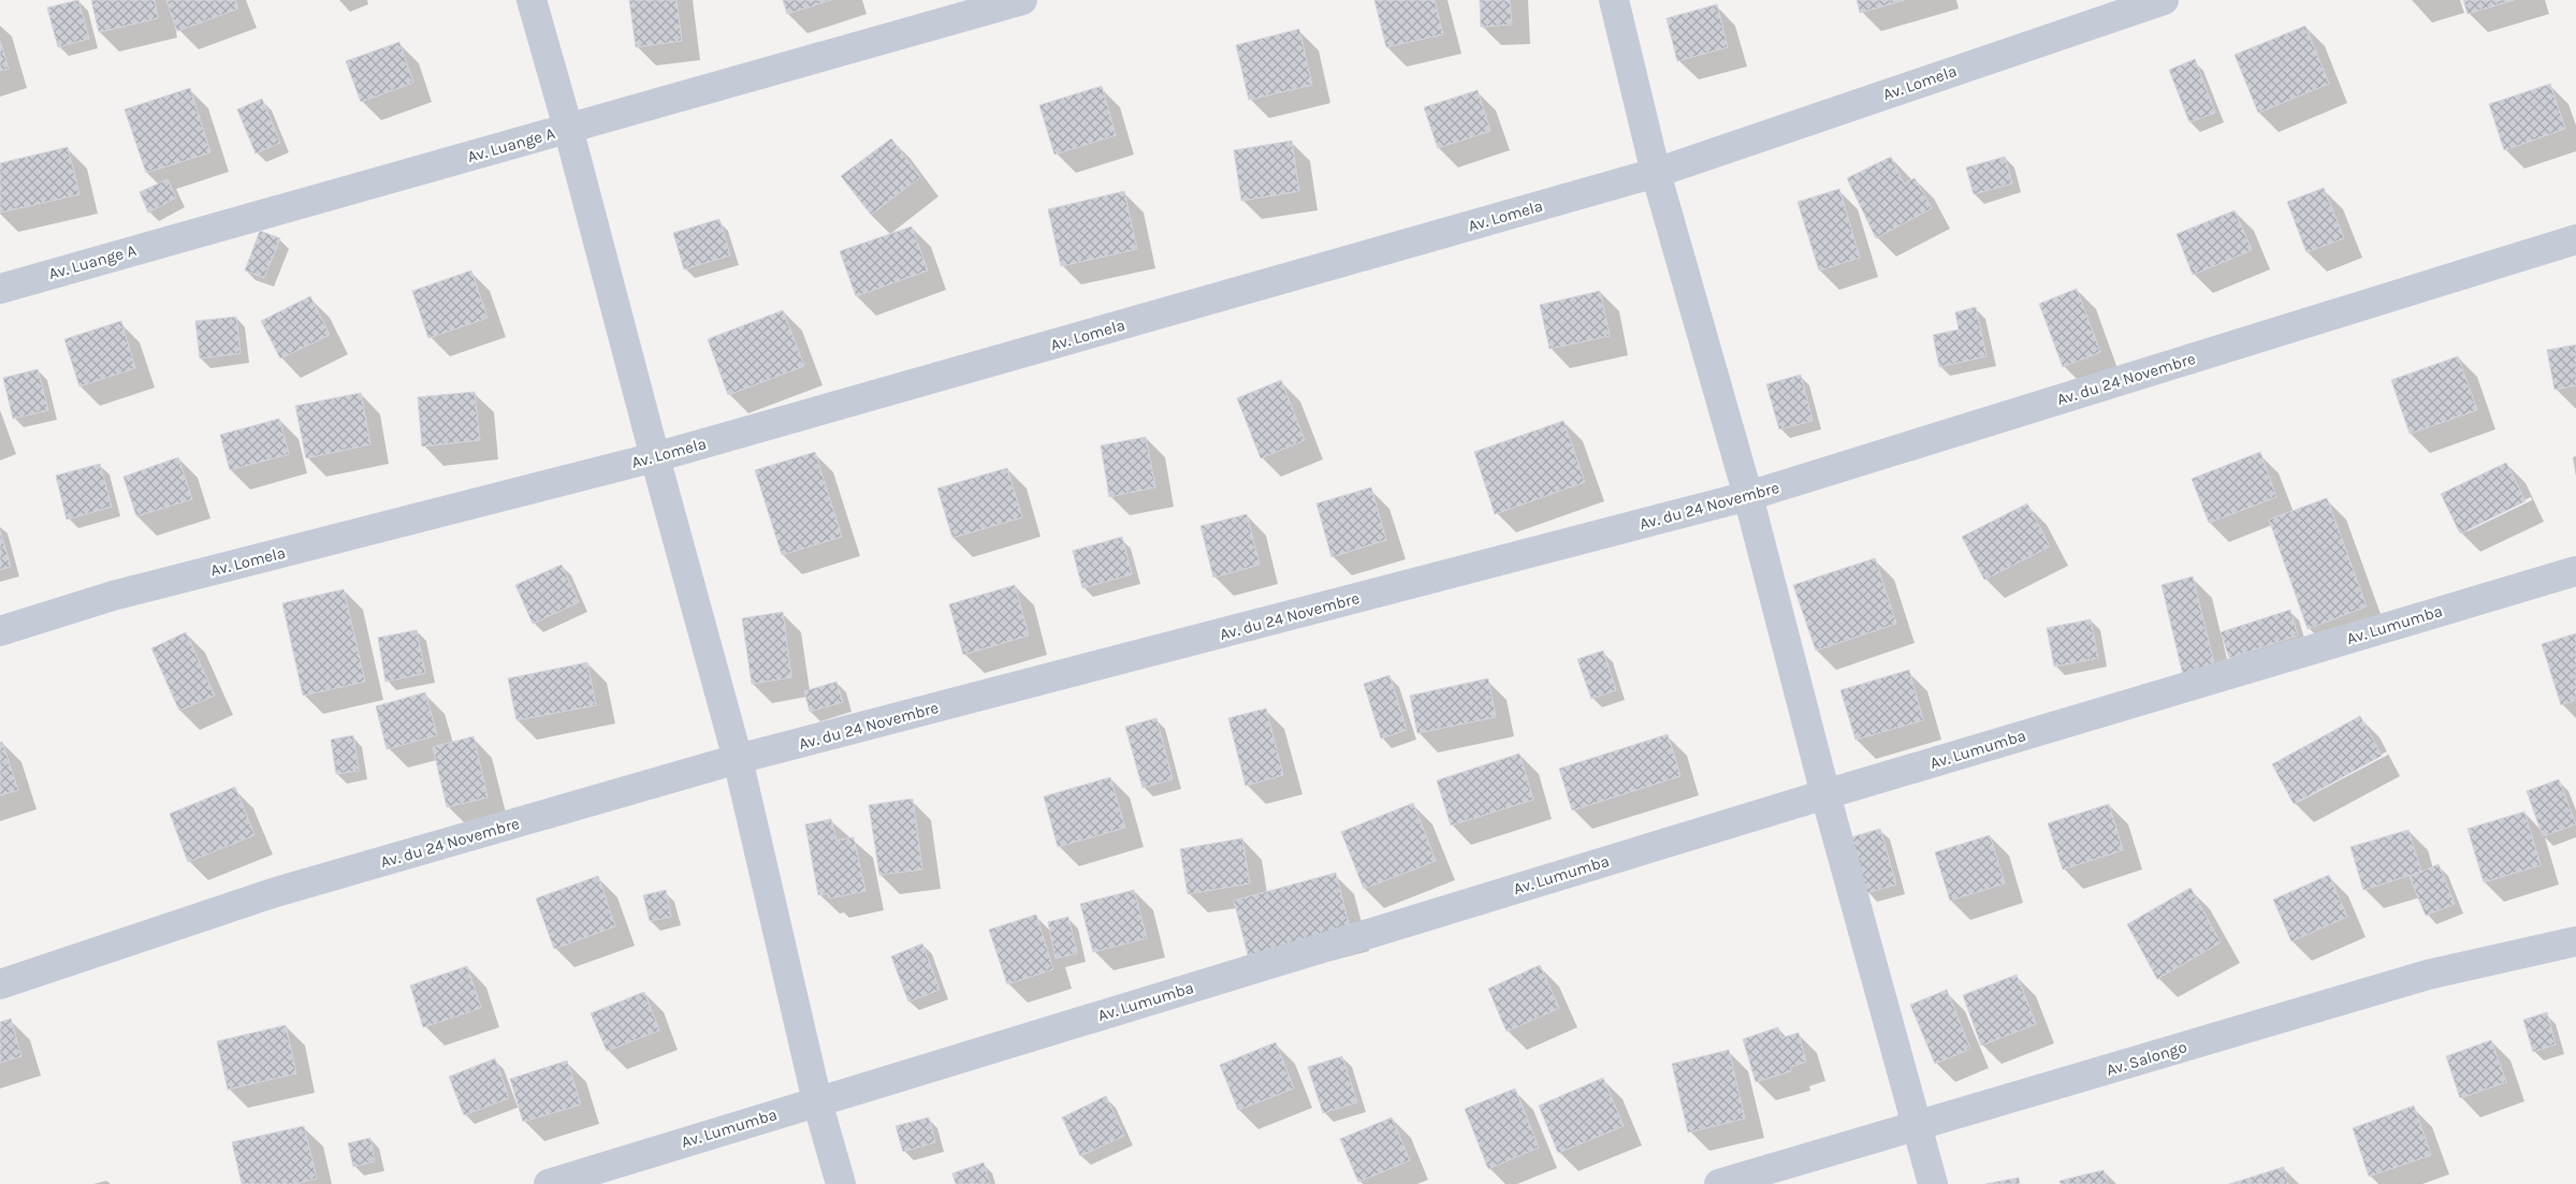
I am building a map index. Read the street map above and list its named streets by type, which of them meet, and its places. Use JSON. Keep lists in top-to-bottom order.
{
  "streets": {
    "street": [
      "Av. Lomela",
      "Av. Luange A",
      "Av. du 24 Novembre",
      "Av. Lumumba",
      "Av. Salongo"
    ]
  }
}
